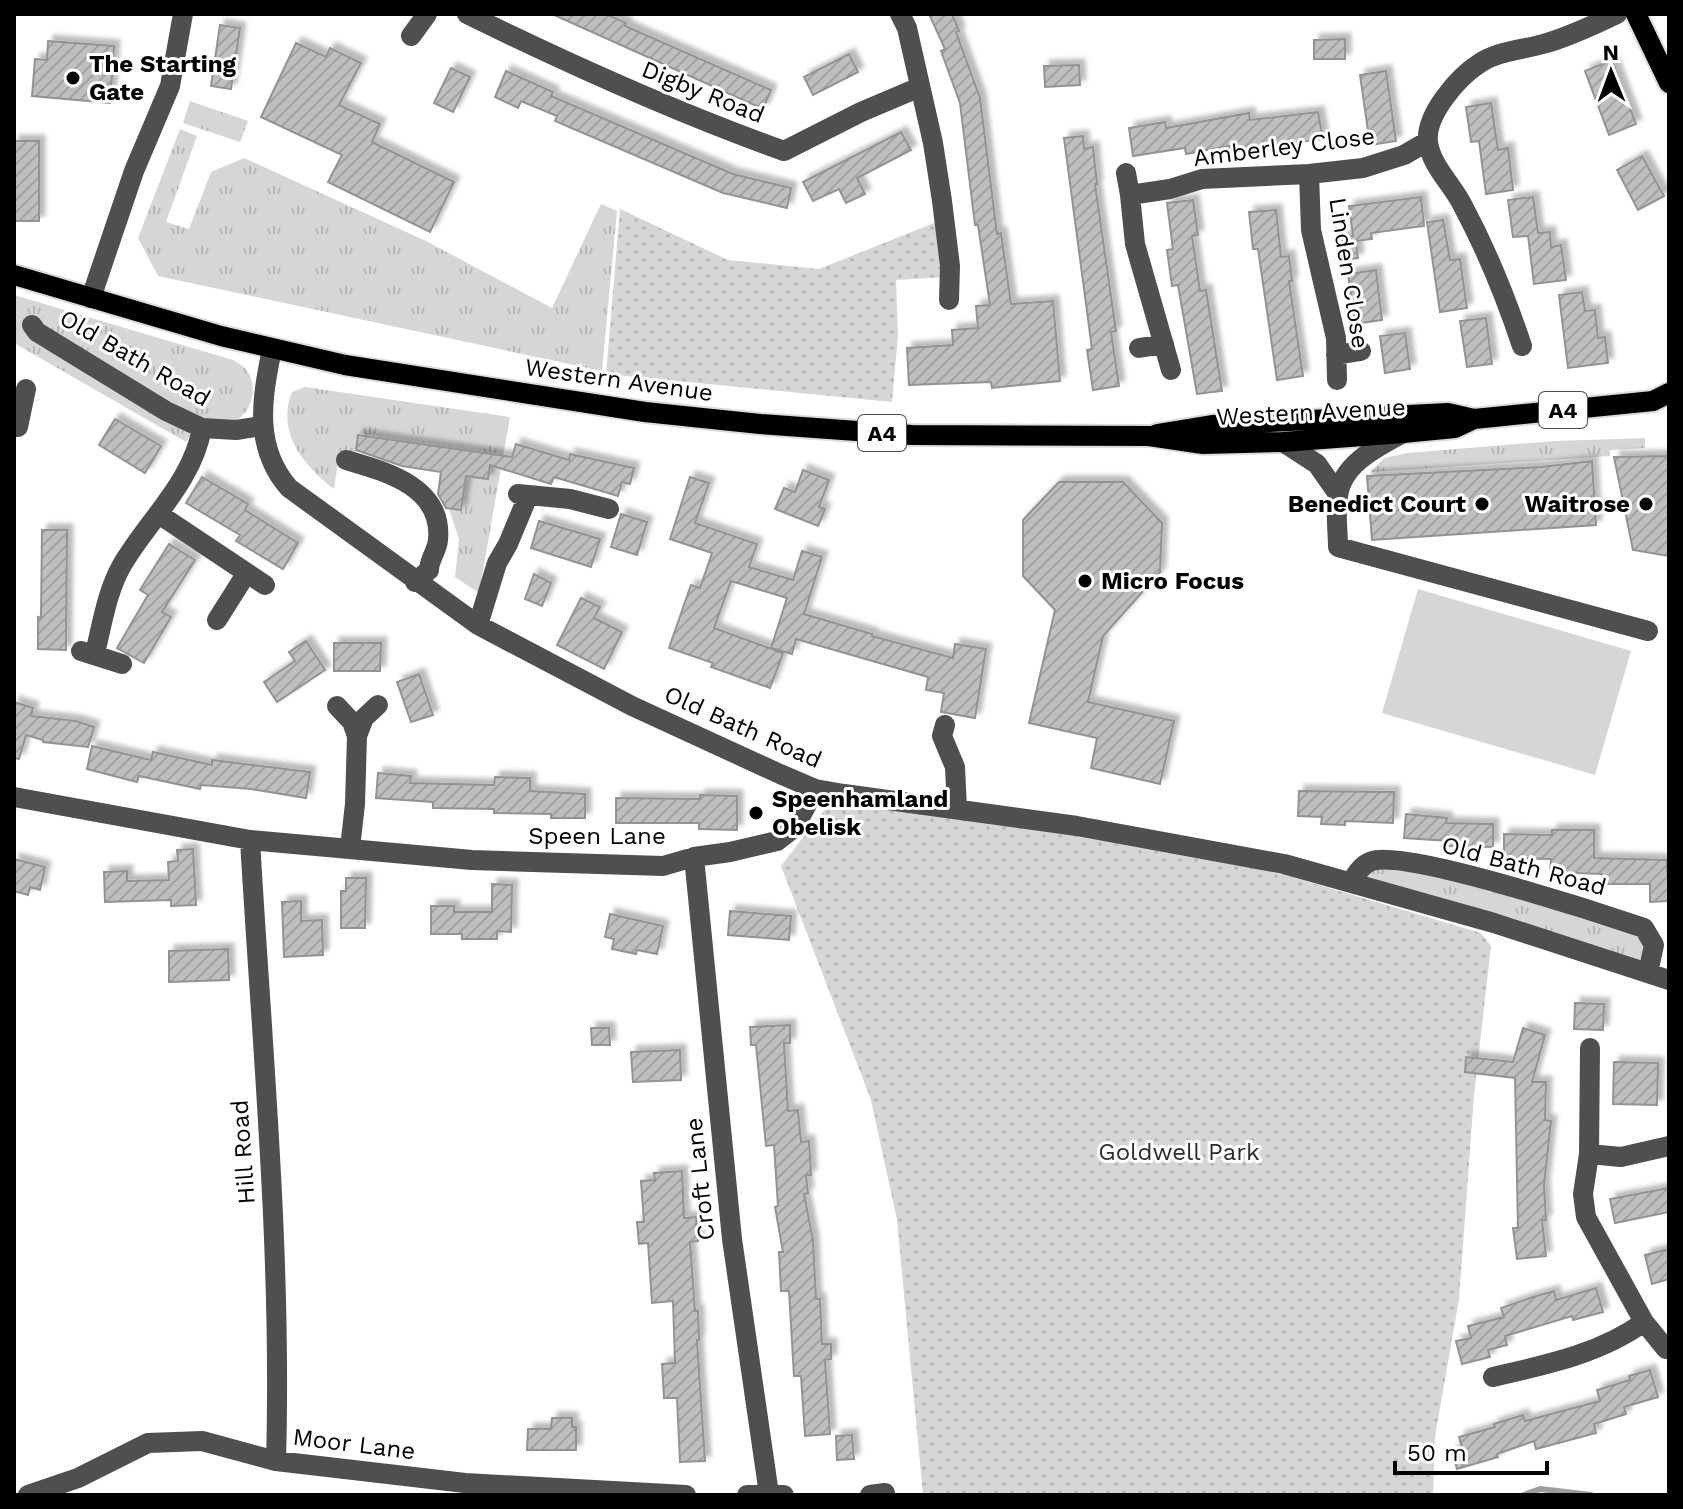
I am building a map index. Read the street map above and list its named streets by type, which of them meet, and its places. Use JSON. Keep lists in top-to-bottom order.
{
  "streets": {
    "main road": ["Western Avenue", "A4"],
    "street": [
      "Digby Road",
      "Amberley Close",
      "Linden Close",
      "Old Bath Road",
      "Speen Lane",
      "Hill Road",
      "Croft Lane",
      "Moor Lane"
    ]
  },
  "crossings": [
    ["Amberley Close", "Linden Close"],
    ["Old Bath Road", "Western Avenue"],
    ["Old Bath Road", "Speen Lane"],
    ["Western Avenue", "A4"],
    ["Speen Lane", "Hill Road"],
    ["Speen Lane", "Croft Lane"],
    ["Hill Road", "Moor Lane"]
  ],
  "parks": ["Goldwell Park"],
  "places": [
    "The Starting Gate",
    "Benedict Court",
    "Waitrose",
    "Micro Focus",
    "Speenhamland Obelisk"
  ],
  "scale_bar": "50 m",
  "north": "top"
}
